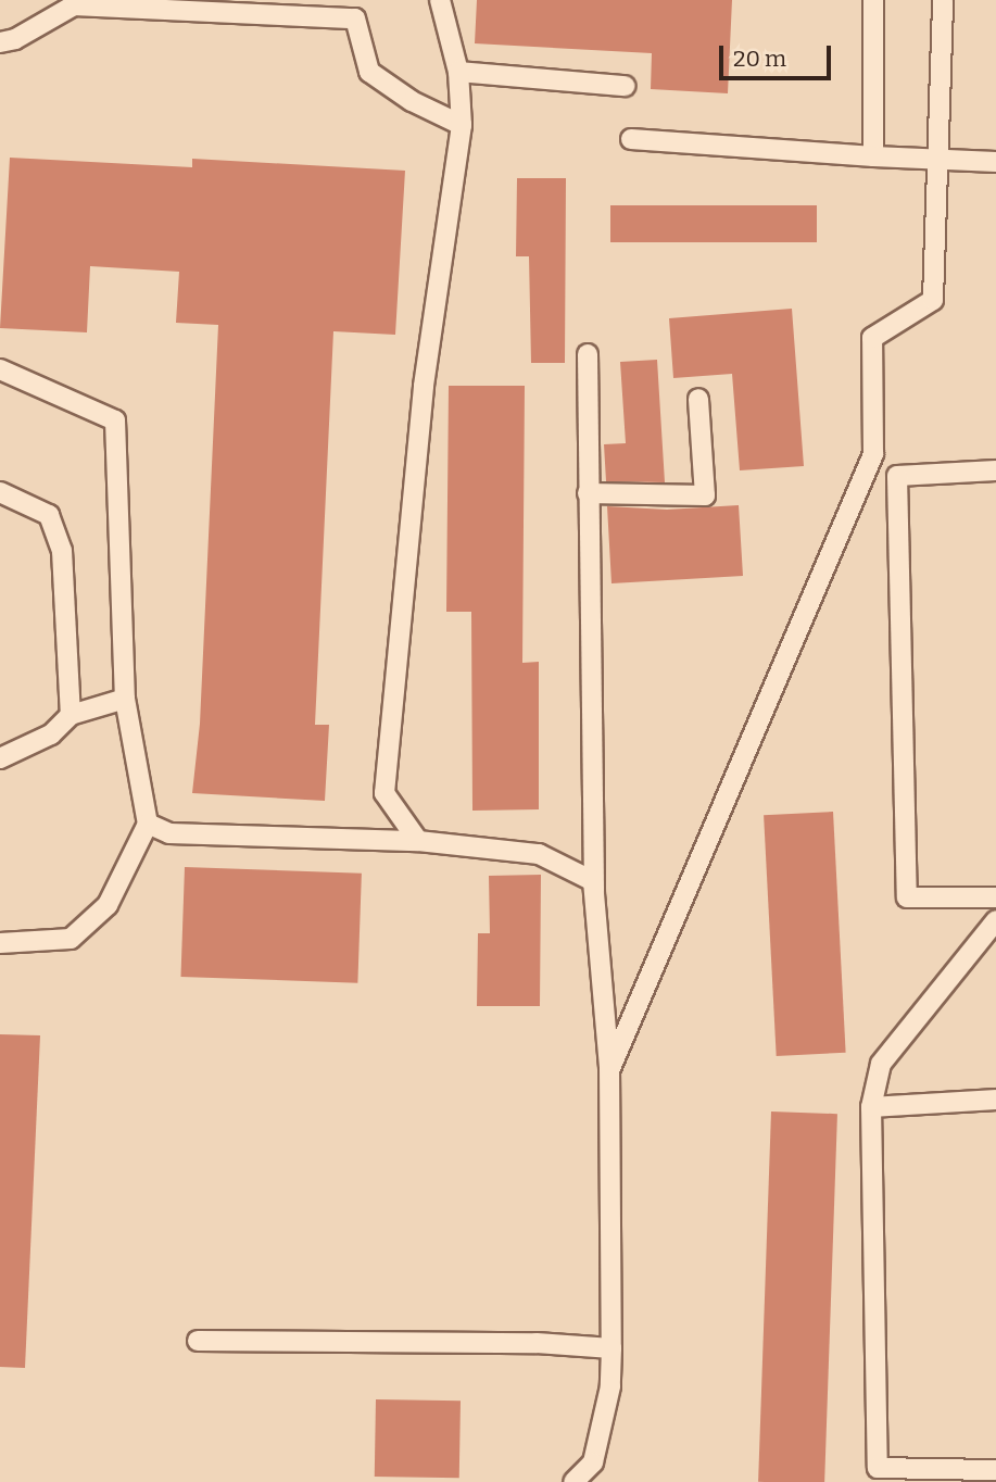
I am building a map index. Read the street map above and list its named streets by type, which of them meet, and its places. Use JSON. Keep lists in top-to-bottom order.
{
  "scale_bar": "20 m"
}
